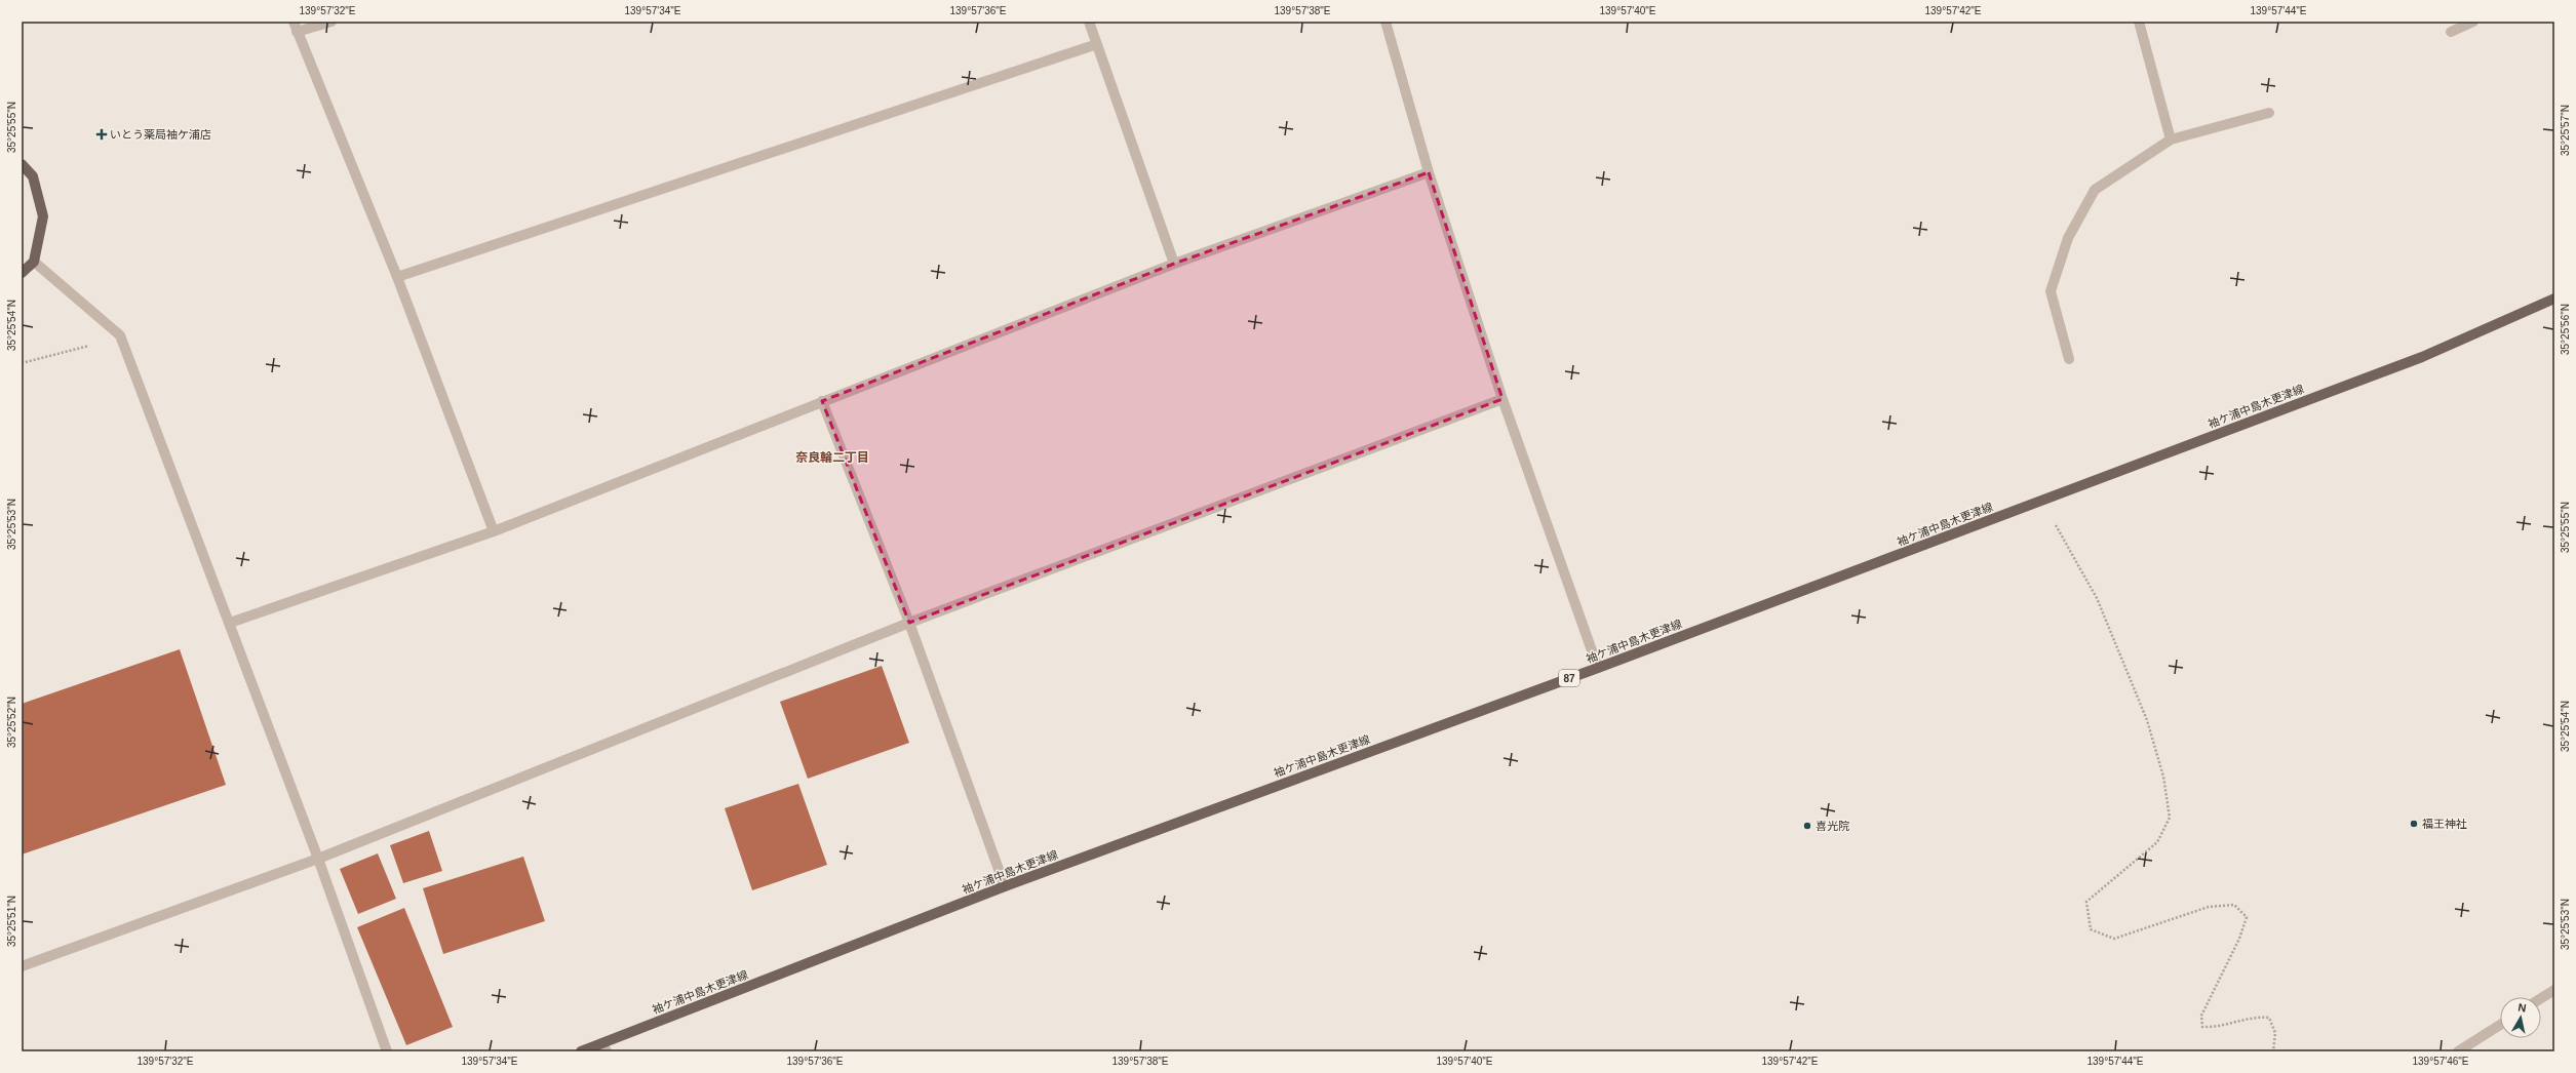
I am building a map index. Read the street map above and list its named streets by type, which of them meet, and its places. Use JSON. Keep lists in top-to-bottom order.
{
  "streets": {
    "main road": ["袖ケ浦中島木更津線", "87"]
  },
  "districts": ["奈良輪二丁目"],
  "places": {
    "health": ["いとう薬局袖ケ浦店"],
    "other": ["福王神社", "喜光院"]
  },
  "north": "top",
  "coordinates": [
    "139°57'32\"E",
    "139°57'34\"E",
    "139°57'36\"E",
    "139°57'38\"E",
    "139°57'40\"E",
    "139°57'42\"E",
    "139°57'44\"E",
    "35°25'55\"N",
    "35°25'57\"N",
    "35°25'54\"N",
    "35°25'56\"N",
    "35°25'53\"N",
    "35°25'52\"N",
    "35°25'51\"N",
    "139°57'46\"E"
  ]
}
